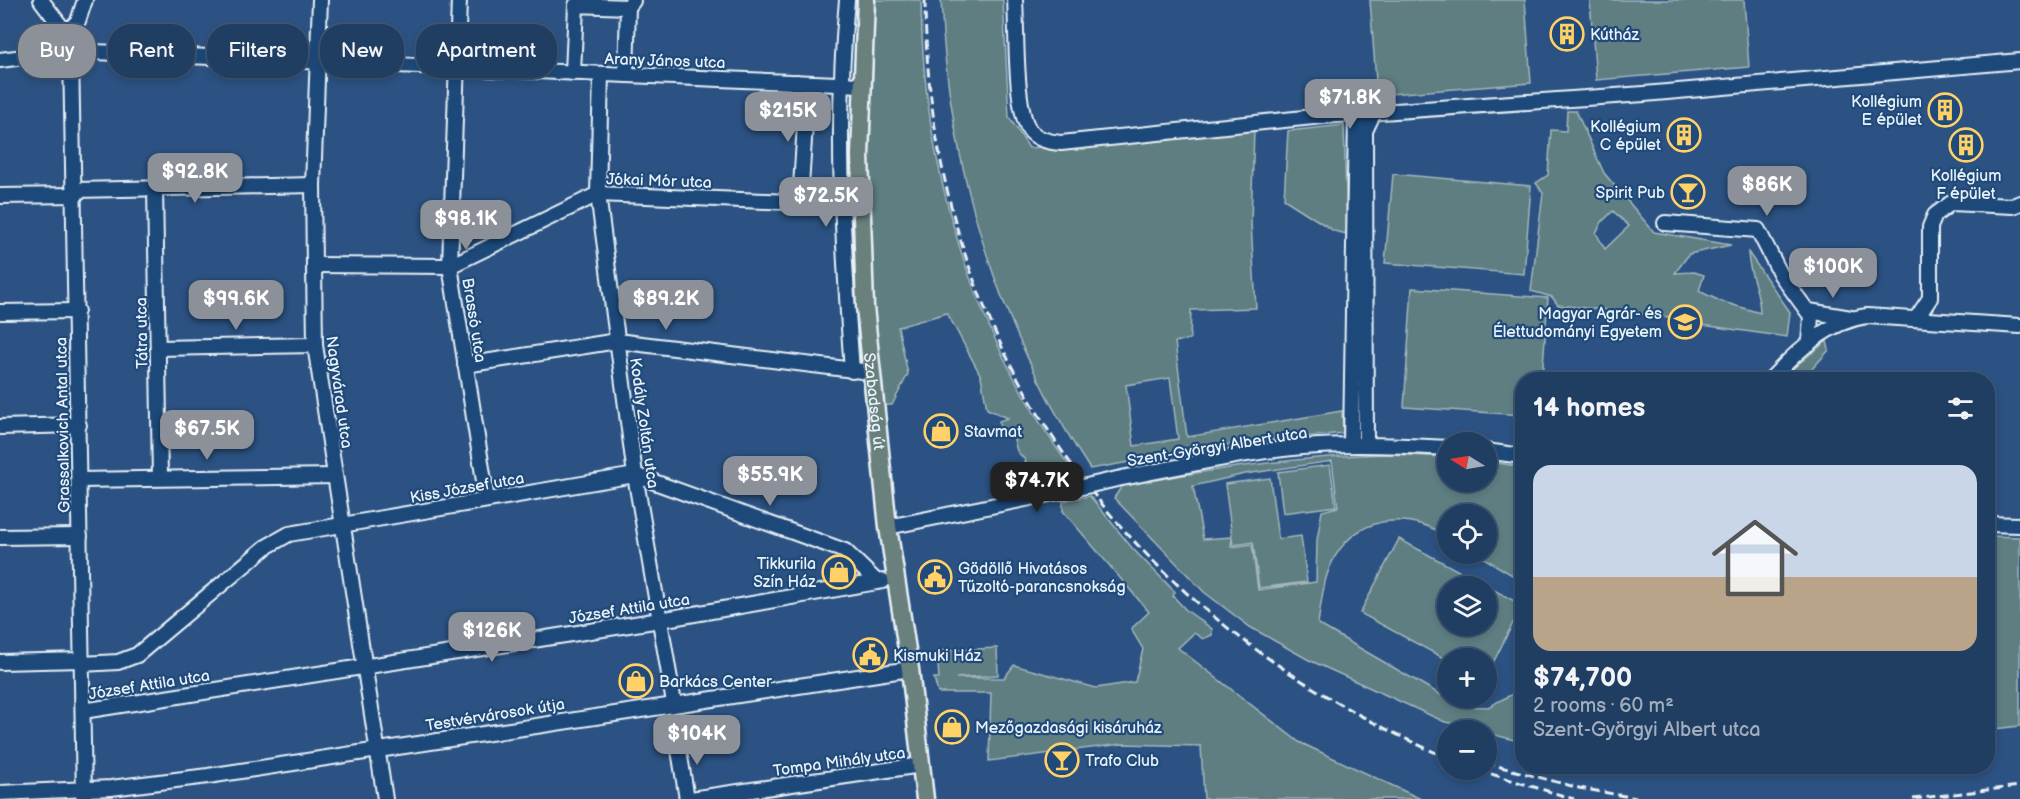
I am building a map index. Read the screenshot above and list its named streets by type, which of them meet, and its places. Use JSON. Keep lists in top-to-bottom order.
{
  "streets": {
    "main road": ["Szabadság út"],
    "street": [
      "Arany János utca",
      "Jókai Mór utca",
      "Brassó utca",
      "Tátra utca",
      "Nagyvárad utca",
      "Kodály Zoltán utca",
      "Grassalkovich Antal utca",
      "Szent-Györgyi Albert utca",
      "Kiss József utca",
      "József Attila utca",
      "Testvérvárosok útja",
      "Tompa Mihály utca"
    ]
  },
  "crossings": [
    ["Arany János utca", "Nagyvárad utca"],
    ["Arany János utca", "Szabadság út"],
    ["Arany János utca", "Kodály Zoltán utca"],
    ["Jókai Mór utca", "Brassó utca"],
    ["Jókai Mór utca", "Nagyvárad utca"],
    ["Jókai Mór utca", "Szabadság út"],
    ["Jókai Mór utca", "Kodály Zoltán utca"],
    ["Brassó utca", "Kiss József utca"],
    ["Nagyvárad utca", "Kiss József utca"],
    ["Nagyvárad utca", "József Attila utca"],
    ["Nagyvárad utca", "Testvérvárosok útja"],
    ["Szabadság út", "Szent-Györgyi Albert utca"],
    ["Szabadság út", "József Attila utca"],
    ["Szabadság út", "Testvérvárosok útja"],
    ["Szabadság út", "Tompa Mihály utca"],
    ["Kodály Zoltán utca", "Kiss József utca"],
    ["Kodály Zoltán utca", "József Attila utca"],
    ["Kodály Zoltán utca", "Testvérvárosok útja"],
    ["Grassalkovich Antal utca", "Kiss József utca"],
    ["Grassalkovich Antal utca", "József Attila utca"],
    ["Grassalkovich Antal utca", "Testvérvárosok útja"],
    ["Kiss József utca", "József Attila utca"]
  ],
  "places": {
    "building": [
      "Kútház",
      "Kollégium E épület",
      "Kollégium C épület",
      "Kollégium F épület"
    ],
    "bar": ["Spirit Pub", "Trafo Club"],
    "school or university": ["Magyar Agrár- és Élettudományi Egyetem"],
    "shop": [
      "Stavmat",
      "Tikkurila Szín Ház",
      "Barkács Center",
      "Mezőgazdasági kisáruház"
    ],
    "public building": ["Gödöllő Hivatásos Tűzoltó-parancsnokság", "Kismuki Ház"]
  },
  "north": "left",
  "page": {
    "chip": [
      "Buy",
      "Rent",
      "Filters",
      "New",
      "Apartment"
    ],
    "price": [
      "$71.8K",
      "$215K",
      "$92.8K",
      "$86K",
      "$72.5K",
      "$98.1K",
      "$100K",
      "$99.6K",
      "$89.2K",
      "$67.5K",
      "$55.9K",
      "$74.7K",
      "$126K",
      "$104K"
    ],
    "heading": "14 homes",
    "map_buttons": ["+", "−"],
    "list": [
      {
        "name": "$74,700",
        "note": "2 rooms · 60 m² · Szent-Györgyi Albert utca"
      }
    ]
  }
}
